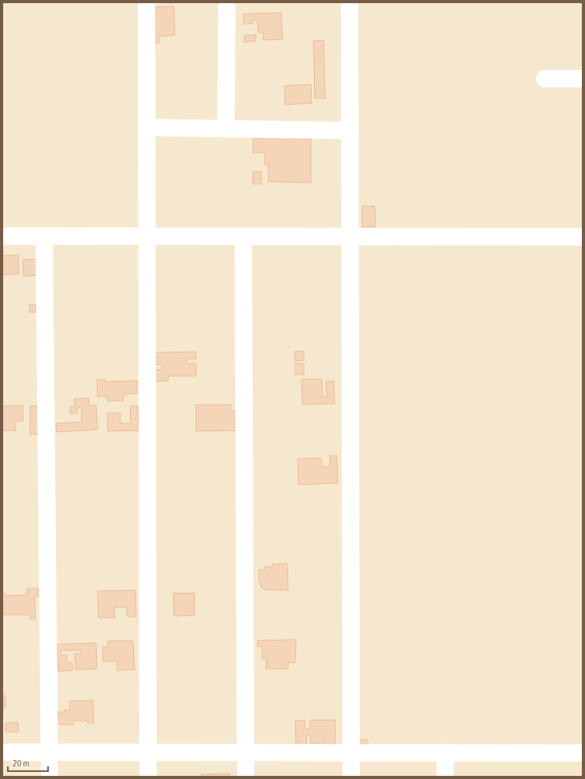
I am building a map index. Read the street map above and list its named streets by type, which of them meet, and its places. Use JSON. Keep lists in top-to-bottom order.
{
  "scale_bar": "20 m"
}
